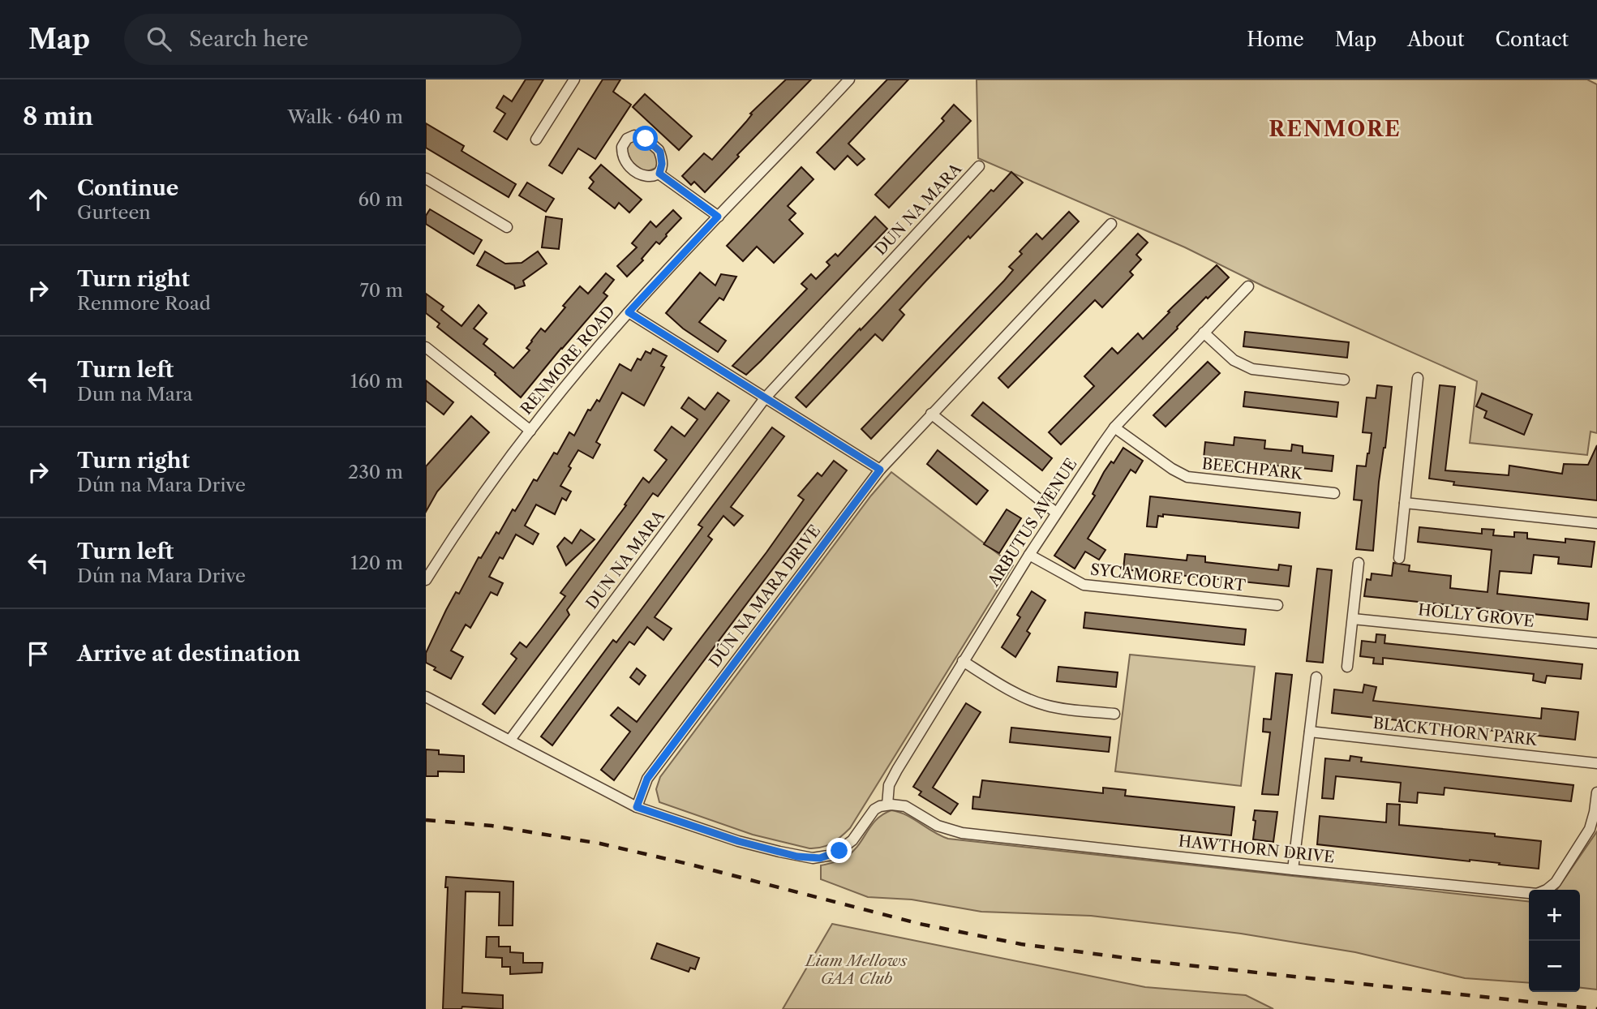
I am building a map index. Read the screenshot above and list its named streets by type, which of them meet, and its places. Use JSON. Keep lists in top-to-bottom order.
{
  "streets": {
    "street": [
      "DUN NA MARA",
      "RENMORE ROAD",
      "BEECHPARK",
      "ARBUTUS AVENUE",
      "SYCAMORE COURT",
      "DÚN NA MARA DRIVE",
      "HOLLY GROVE",
      "BLACKTHORN PARK",
      "HAWTHORN DRIVE"
    ]
  },
  "crossings": [
    ["BEECHPARK", "ARBUTUS AVENUE"],
    ["ARBUTUS AVENUE", "SYCAMORE COURT"],
    ["ARBUTUS AVENUE", "HAWTHORN DRIVE"]
  ],
  "districts": ["RENMORE"],
  "parks": ["Liam Mellows GAA Club"],
  "page": {
    "header": "Map",
    "search": "Search here",
    "nav": [
      "Home",
      "Map",
      "About",
      "Contact"
    ],
    "heading": ["8 min", "Walk · 640 m"],
    "list": [
      ["Continue", "Gurteen", "60 m"],
      ["Turn right", "Renmore Road", "70 m"],
      ["Turn left", "Dun na Mara", "160 m"],
      ["Turn right", "Dún na Mara Drive", "230 m"],
      ["Turn left", "Dún na Mara Drive", "120 m"],
      "Arrive at destination"
    ],
    "map_buttons": ["+", "−"]
  }
}
